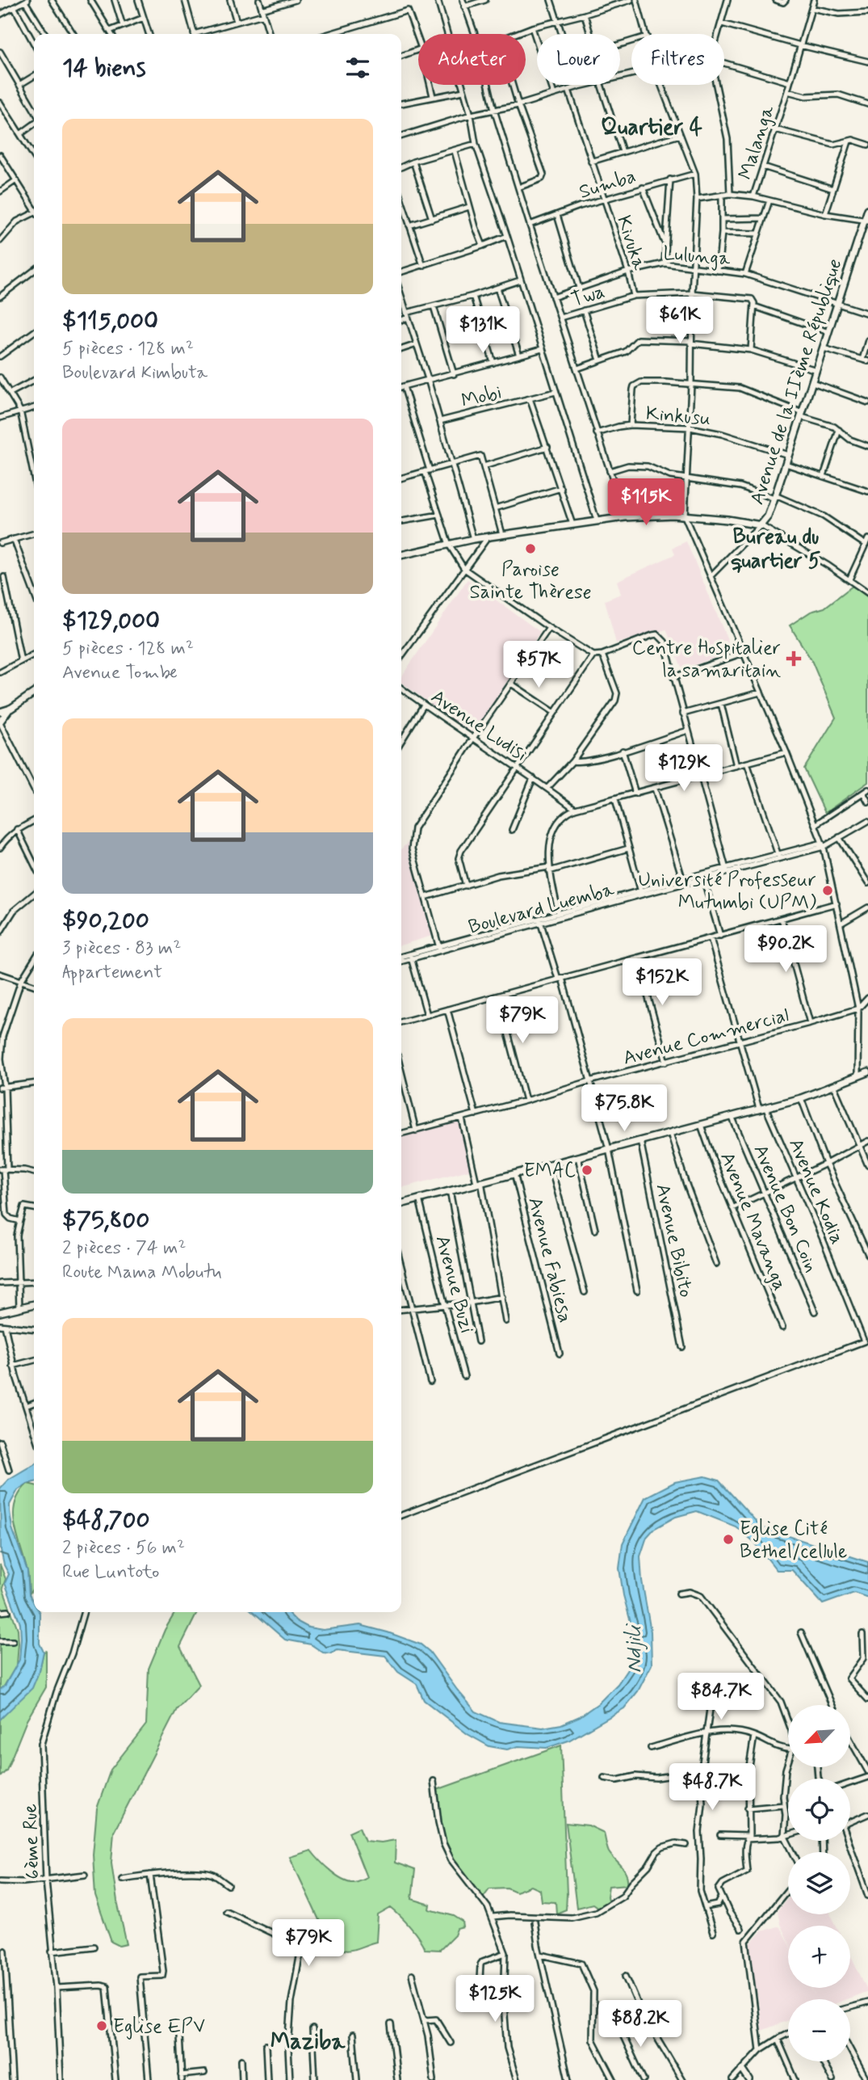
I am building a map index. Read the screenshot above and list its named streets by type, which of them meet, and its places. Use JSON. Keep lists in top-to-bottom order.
{
  "streets": {
    "street": [
      "Malanga",
      "Sumba",
      "Kivuka",
      "Lulunga",
      "Twa",
      "Avenue de la IIème République",
      "Mobi",
      "Kinkusu",
      "Avenue Ludisi",
      "Boulevard Luemba",
      "Avenue Commercial",
      "Avenue Kodia",
      "Avenue Bon Coin",
      "Avenue Mavanga",
      "Avenue Bibito",
      "Avenue Fabiesa",
      "Avenue Buzi",
      "6ème Rue"
    ]
  },
  "crossings": [
    ["Sumba", "Kivuka"],
    ["Kivuka", "Lulunga"],
    ["Kivuka", "Twa"],
    ["Lulunga", "Avenue de la IIème République"],
    ["Avenue de la IIème République", "Kinkusu"],
    ["Avenue Commercial", "Avenue Kodia"]
  ],
  "districts": ["Quartier 4", "Bureau du quartier 5", "Maziba"],
  "water": ["Ndjili"],
  "places": {
    "other": [
      "Paroise Sainte Thèrese",
      "Université Professeur Mutumbi (UPM)",
      "EMAC",
      "Eglise Cité Bethel/cellule",
      "Eglise EPV"
    ],
    "health": ["Centre Hospitalier la samaritain"]
  },
  "north": "bottom left",
  "page": {
    "chip": ["Acheter", "Louer", "Filtres"],
    "heading": "14 biens",
    "list": [
      {
        "name": "$115,000",
        "note": "5 pièces · 128 m² · Boulevard Kimbuta"
      },
      {
        "name": "$129,000",
        "note": "5 pièces · 128 m² · Avenue Tombe"
      },
      {
        "name": "$90,200",
        "note": "3 pièces · 83 m² · Appartement"
      },
      {
        "name": "$75,800",
        "note": "2 pièces · 74 m² · Route Mama Mobutu"
      },
      {
        "name": "$48,700",
        "note": "2 pièces · 56 m² · Rue Luntoto"
      }
    ],
    "price": [
      "$61K",
      "$131K",
      "$115K",
      "$57K",
      "$129K",
      "$90.2K",
      "$152K",
      "$79K",
      "$75.8K",
      "$84.7K",
      "$48.7K",
      "$79K",
      "$125K",
      "$88.2K"
    ],
    "map_buttons": ["+", "−"]
  }
}
